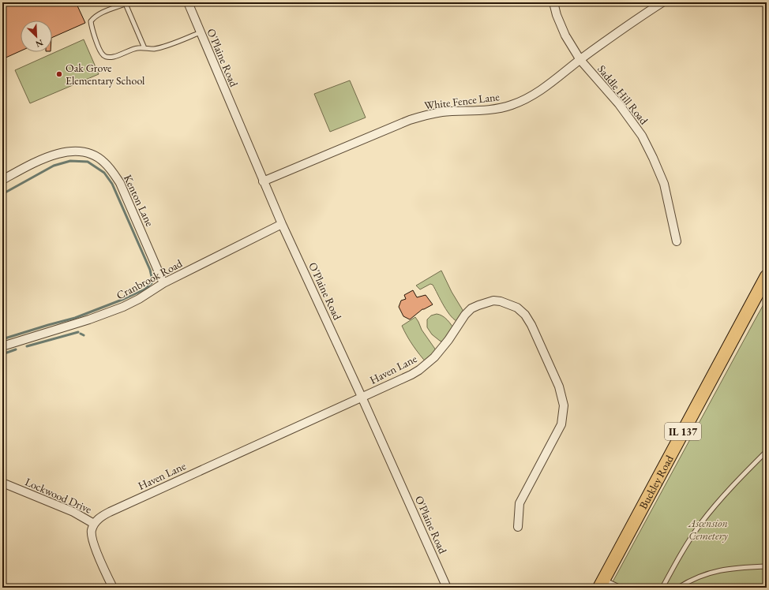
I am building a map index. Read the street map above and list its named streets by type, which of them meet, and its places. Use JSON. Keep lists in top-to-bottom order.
{
  "streets": {
    "main road": ["IL 137", "Buckley Road"],
    "street": [
      "O'Plaine Road",
      "Saddle Hill Road",
      "White Fence Lane",
      "Kenton Lane",
      "Cranbrook Road",
      "Haven Lane",
      "Lockwood Drive"
    ]
  },
  "crossings": [
    ["O'Plaine Road", "White Fence Lane"],
    ["O'Plaine Road", "Cranbrook Road"],
    ["O'Plaine Road", "Haven Lane"],
    ["Saddle Hill Road", "White Fence Lane"],
    ["Kenton Lane", "Cranbrook Road"],
    ["Haven Lane", "Lockwood Drive"]
  ],
  "parks": ["Ascension Cemetery"],
  "places": ["Oak Grove Elementary School"],
  "north": "bottom right"
}
